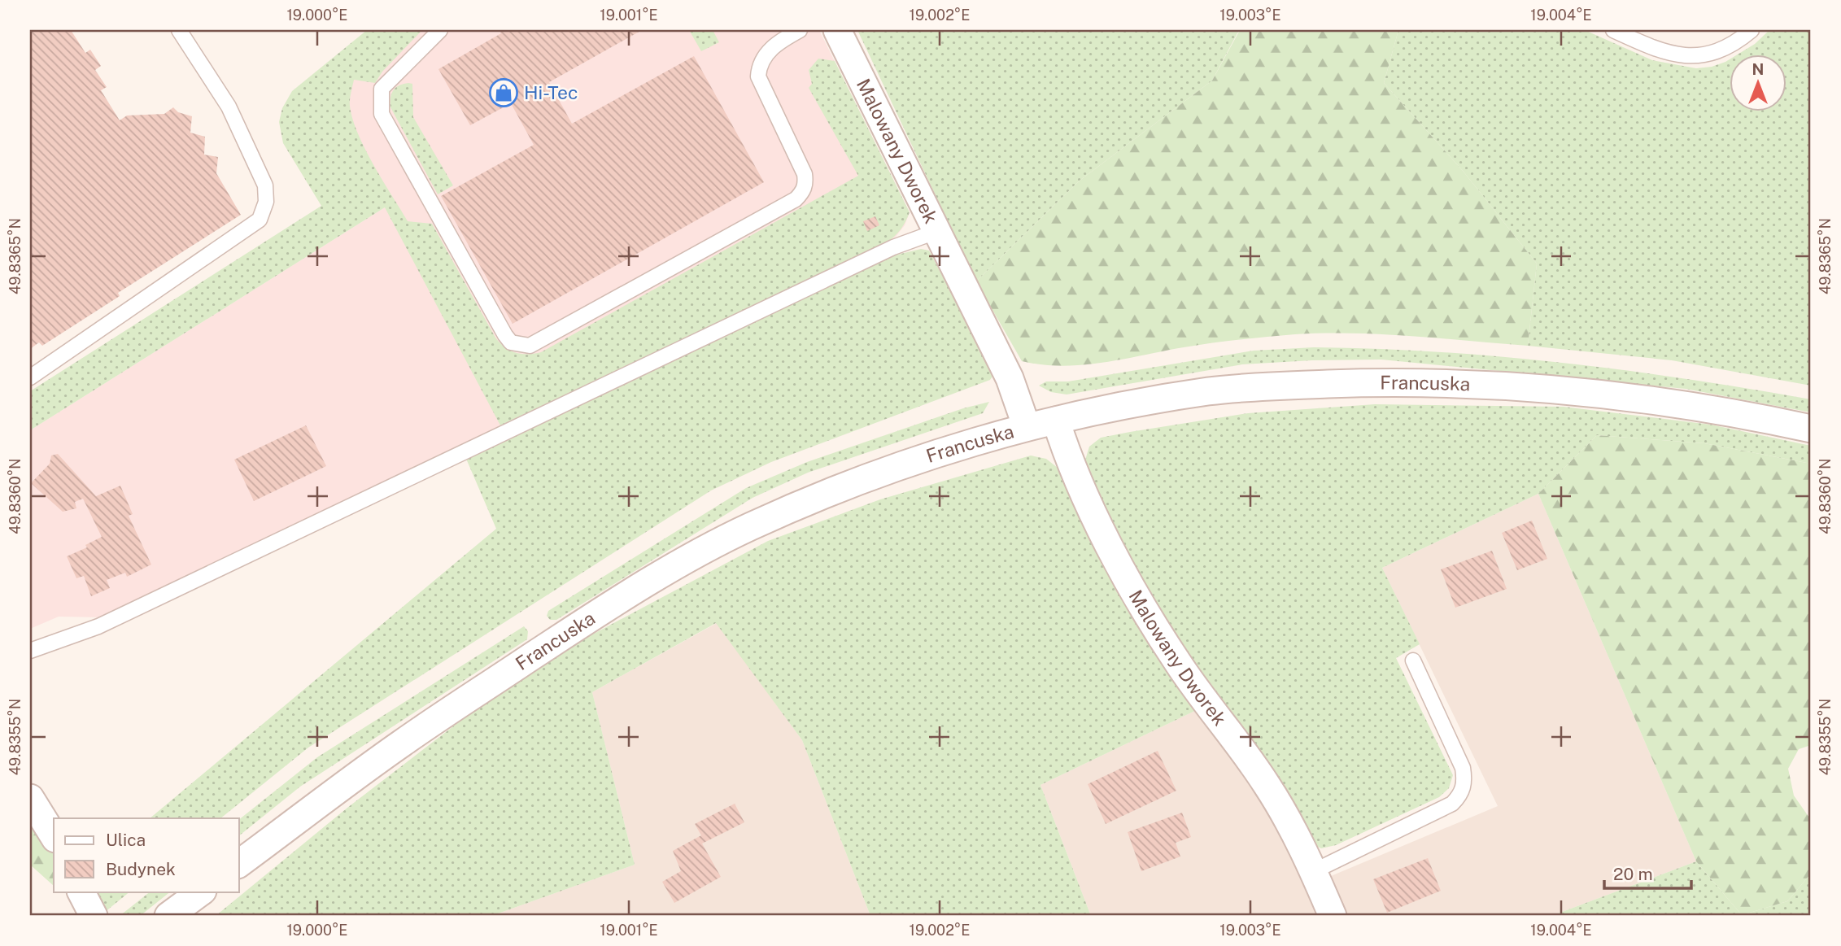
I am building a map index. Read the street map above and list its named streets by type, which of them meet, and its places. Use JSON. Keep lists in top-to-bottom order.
{
  "streets": {
    "street": ["Malowany Dworek", "Francuska"]
  },
  "crossings": [
    ["Malowany Dworek", "Francuska"]
  ],
  "places": {
    "shop": ["Hi-Tec"]
  },
  "legend": ["Ulica", "Budynek"],
  "scale_bar": "20 m",
  "north": "top",
  "coordinates": [
    "19.000°E",
    "19.001°E",
    "19.002°E",
    "19.003°E",
    "19.004°E",
    "49.8365°N",
    "49.8360°N",
    "49.8355°N"
  ]
}
